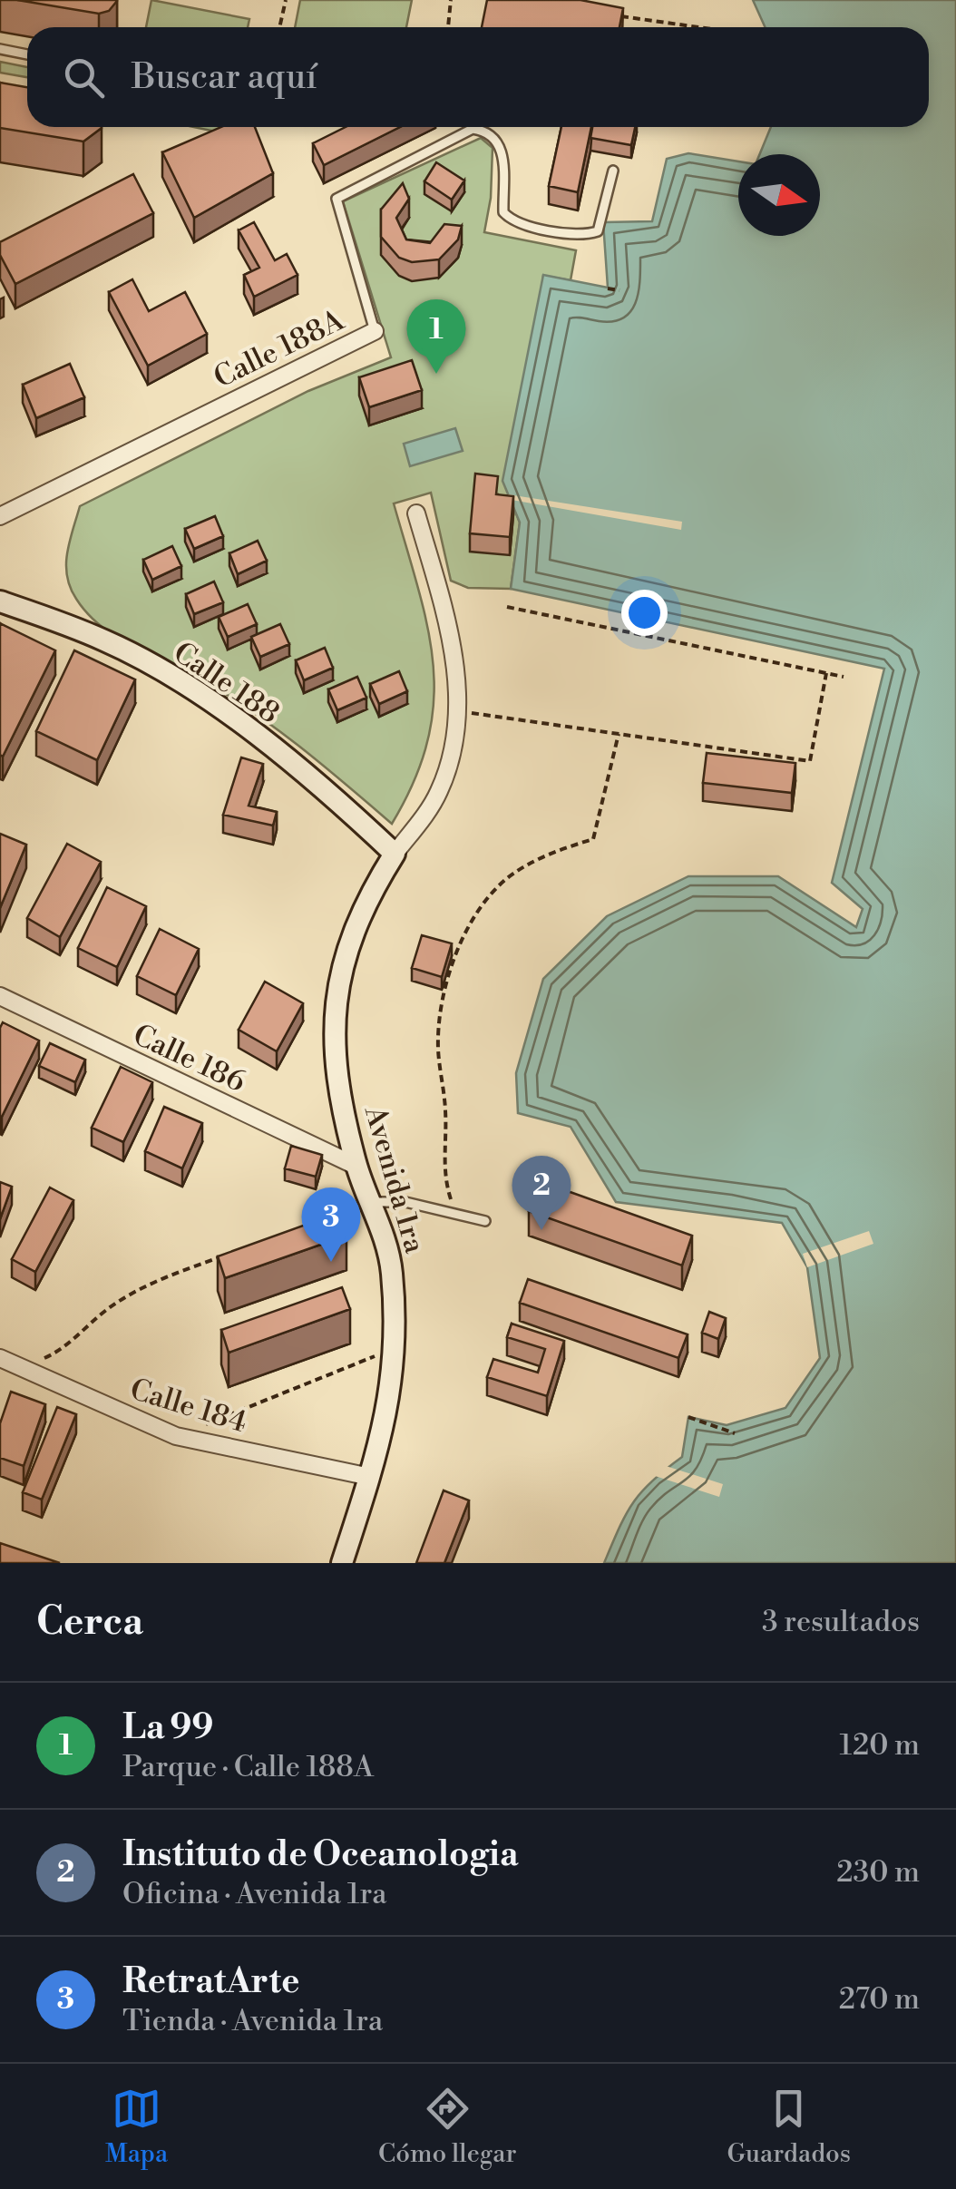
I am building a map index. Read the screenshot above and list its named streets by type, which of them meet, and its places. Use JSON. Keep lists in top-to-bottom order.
{
  "streets": {
    "street": [
      "Calle 188A",
      "Calle 188",
      "Calle 186",
      "Avenida 1ra",
      "Calle 184"
    ]
  },
  "crossings": [
    ["Calle 188", "Avenida 1ra"],
    ["Calle 186", "Avenida 1ra"],
    ["Avenida 1ra", "Calle 184"]
  ],
  "north": "right",
  "page": {
    "search": "Buscar aquí",
    "pins": ["1", "2", "3"],
    "heading": ["Cerca", "3 resultados"],
    "list": [
      {
        "mark": "1",
        "name": "La 99",
        "note": "Parque · Calle 188A",
        "value": "120 m"
      },
      {
        "mark": "2",
        "name": "Instituto de Oceanologia",
        "note": "Oficina · Avenida 1ra",
        "value": "230 m"
      },
      {
        "mark": "3",
        "name": "RetratArte",
        "note": "Tienda · Avenida 1ra",
        "value": "270 m"
      }
    ],
    "nav": ["Mapa", "Cómo llegar", "Guardados"]
  }
}
